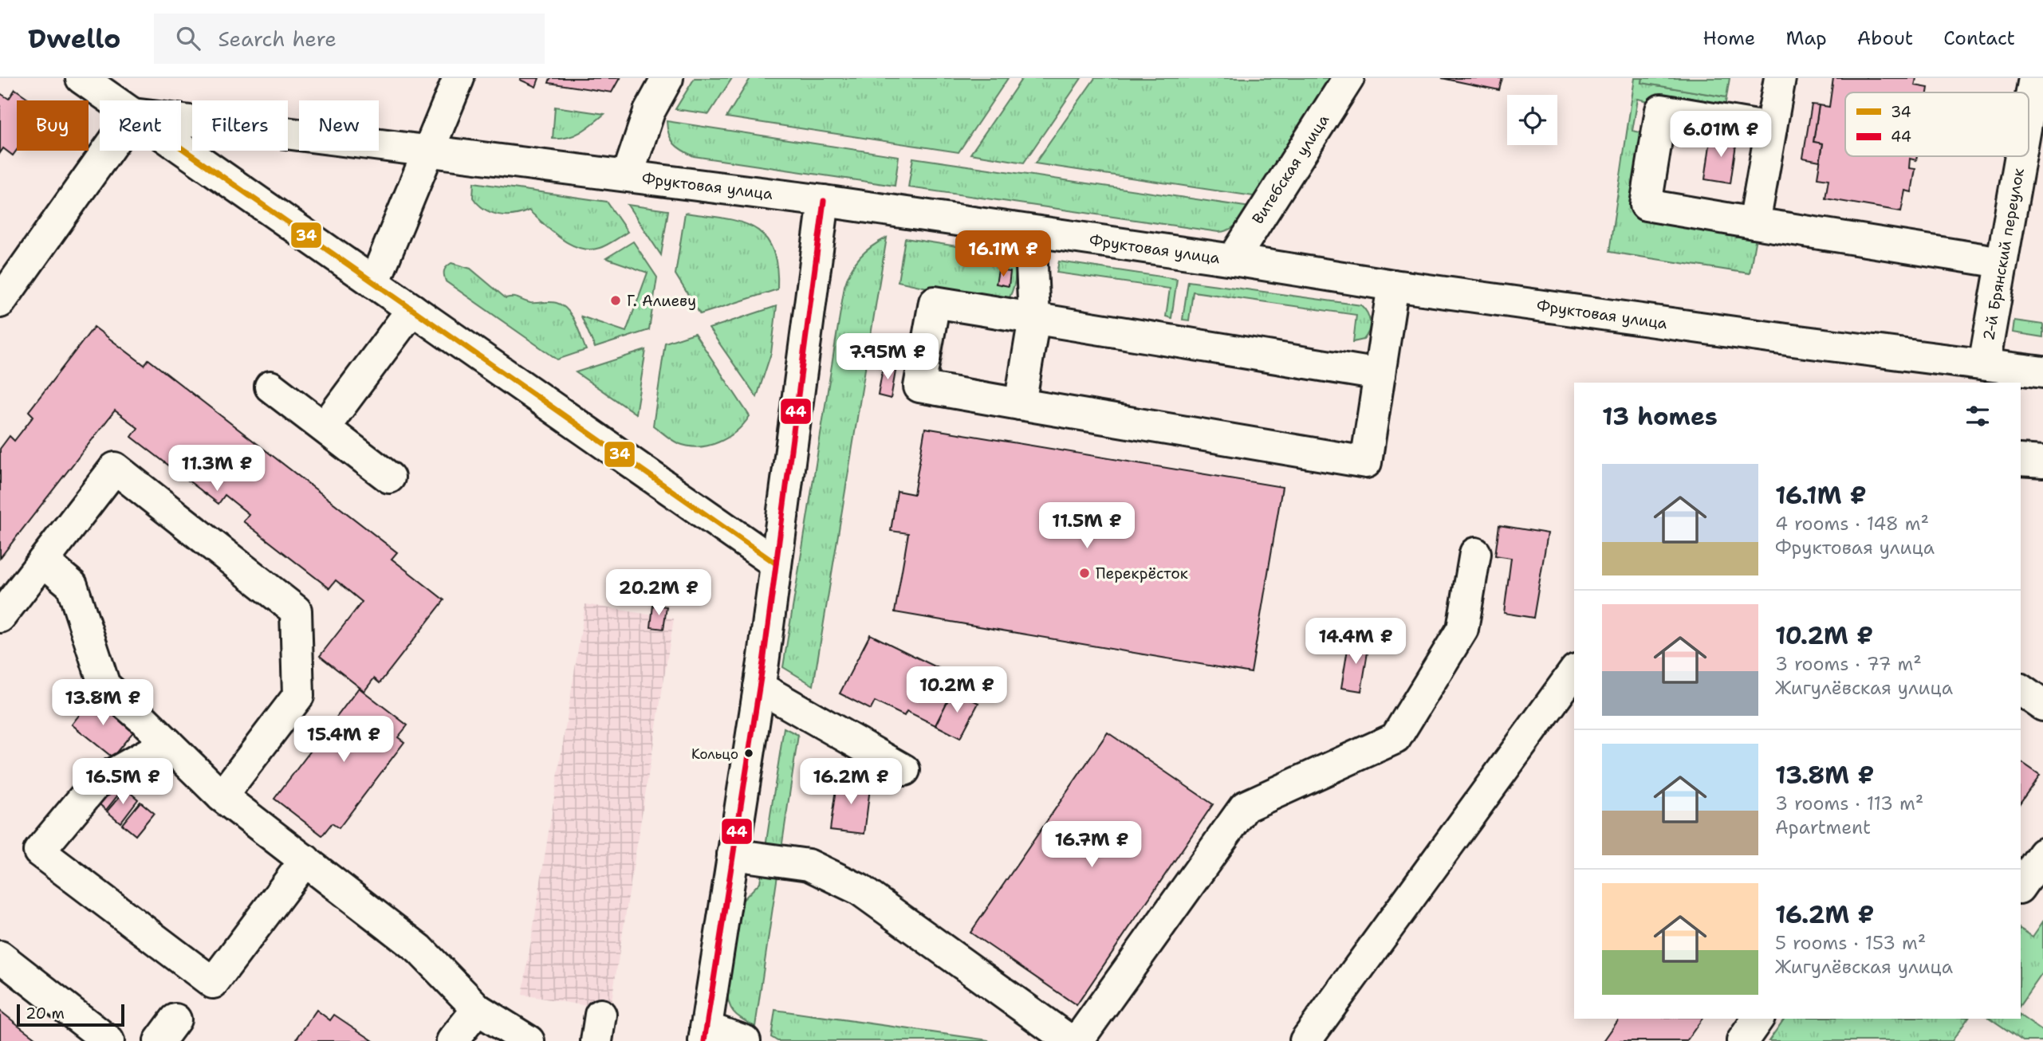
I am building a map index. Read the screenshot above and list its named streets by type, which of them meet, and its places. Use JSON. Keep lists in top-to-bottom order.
{
  "streets": {
    "street": ["Витебская улица", "Фруктовая улица", "2-й Брянский переулок"]
  },
  "crossings": [
    ["Витебская улица", "Фруктовая улица"],
    ["Фруктовая улица", "2-й Брянский переулок"]
  ],
  "places": ["Г. Алиеву", "Перекрёсток", "Кольцо"],
  "lines": ["transit line 34", "transit line 44"],
  "legend": ["34", "44"],
  "scale_bar": "20 m",
  "page": {
    "header": "Dwello",
    "search": "Search here",
    "nav": [
      "Home",
      "Map",
      "About",
      "Contact"
    ],
    "chip": [
      "Buy",
      "Rent",
      "Filters",
      "New"
    ],
    "price": [
      "6.01M ₽",
      "16.1M ₽",
      "7.95M ₽",
      "11.3M ₽",
      "11.5M ₽",
      "20.2M ₽",
      "14.4M ₽",
      "10.2M ₽",
      "13.8M ₽",
      "15.4M ₽",
      "16.5M ₽",
      "16.2M ₽",
      "16.7M ₽"
    ],
    "heading": "13 homes",
    "list": [
      {
        "name": "16.1M ₽",
        "note": "4 rooms · 148 m² · Фруктовая улица"
      },
      {
        "name": "10.2M ₽",
        "note": "3 rooms · 77 m² · Жигулёвская улица"
      },
      {
        "name": "13.8M ₽",
        "note": "3 rooms · 113 m² · Apartment"
      },
      {
        "name": "16.2M ₽",
        "note": "5 rooms · 153 m² · Жигулёвская улица"
      }
    ],
    "scale": "20 m"
  }
}
